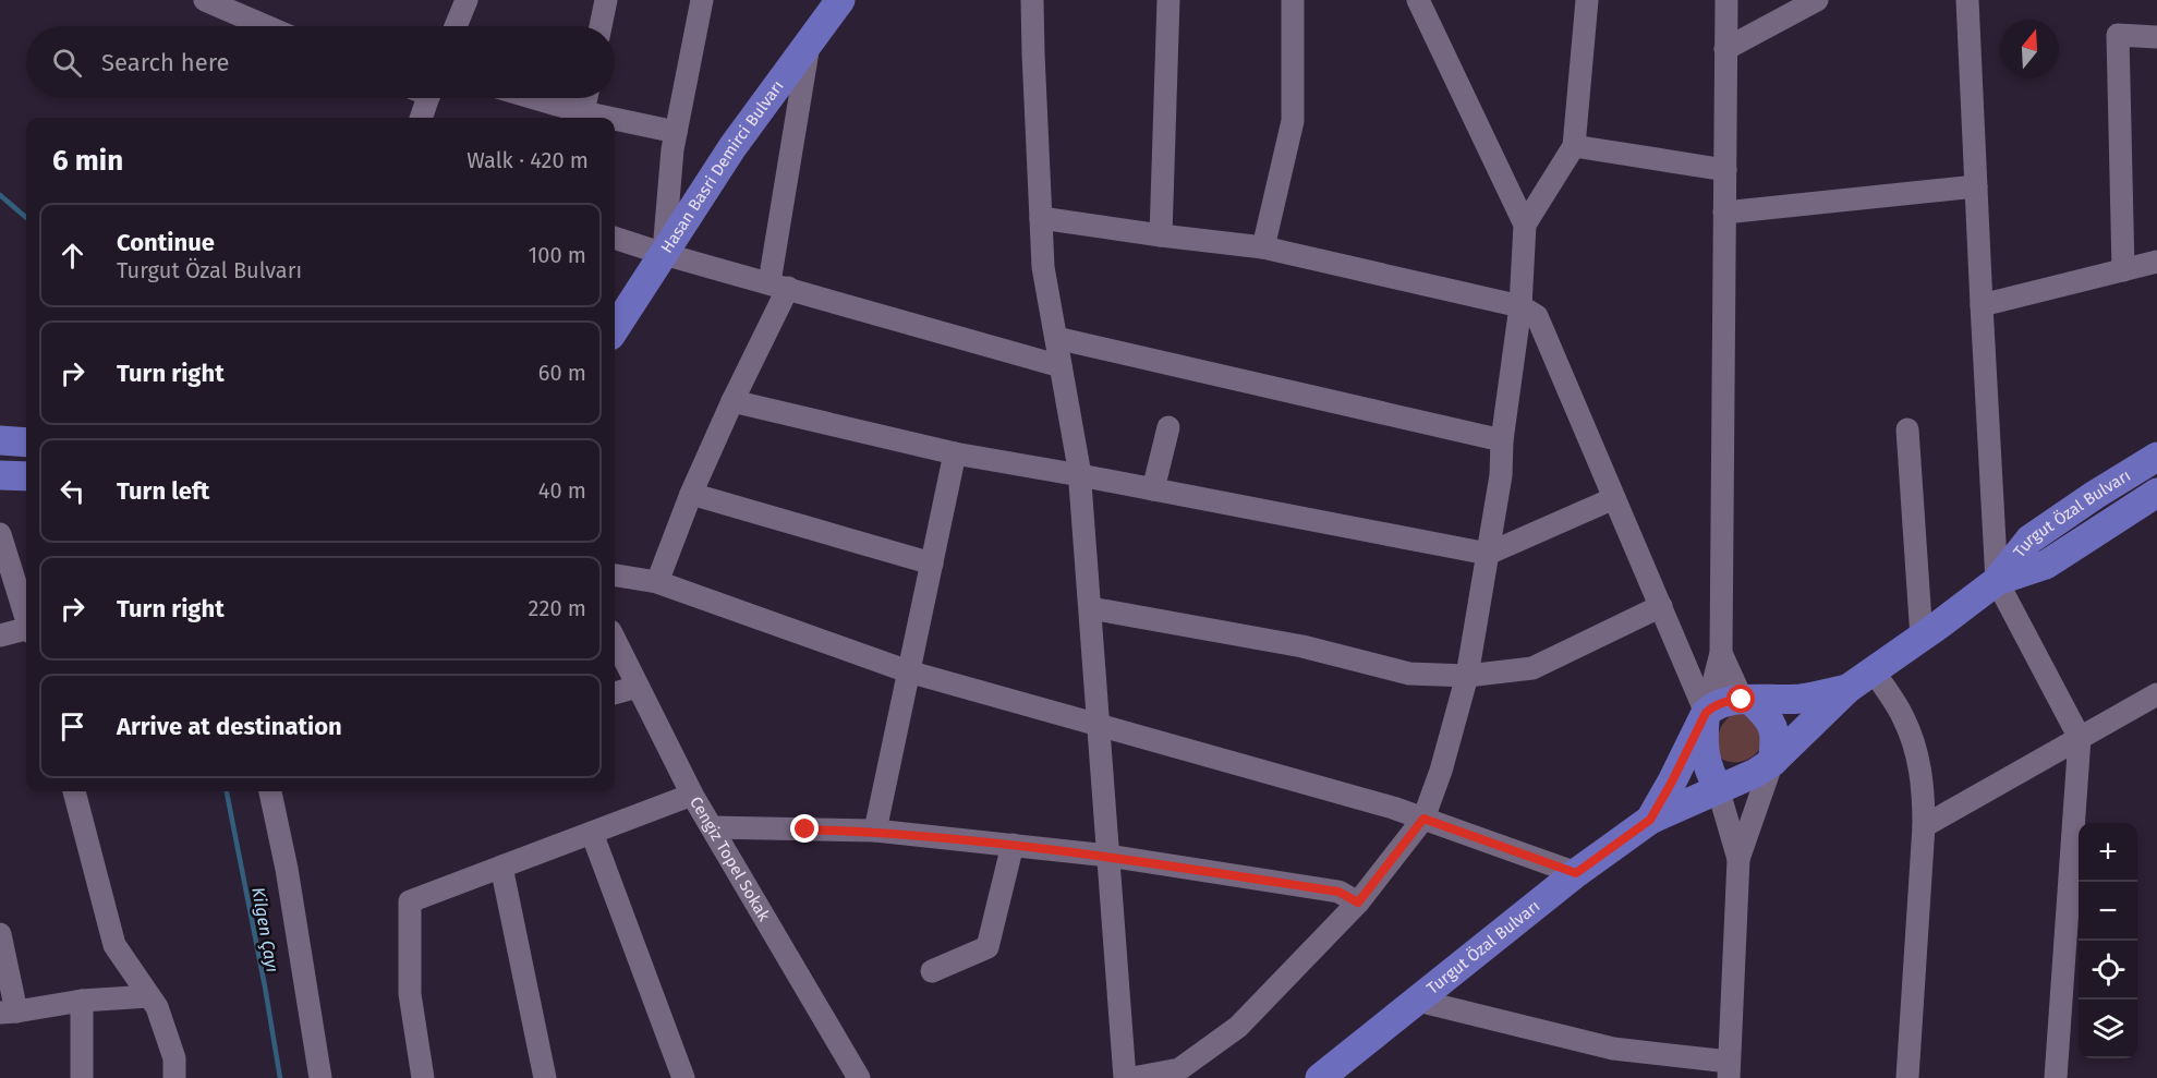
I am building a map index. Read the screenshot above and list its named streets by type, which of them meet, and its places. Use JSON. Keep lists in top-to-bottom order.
{
  "streets": {
    "main road": ["Hasan Basri Demirci Bulvarı", "Turgut Özal Bulvarı"],
    "street": ["Cengiz Topel Sokak"]
  },
  "water": ["Kilgen Çayı"],
  "north": "top",
  "page": {
    "search": "Search here",
    "heading": ["6 min", "Walk · 420 m"],
    "list": [
      ["Continue", "Turgut Özal Bulvarı", "100 m"],
      ["Turn right", "60 m"],
      ["Turn left", "40 m"],
      ["Turn right", "220 m"],
      "Arrive at destination"
    ],
    "map_buttons": ["+", "−"]
  }
}
